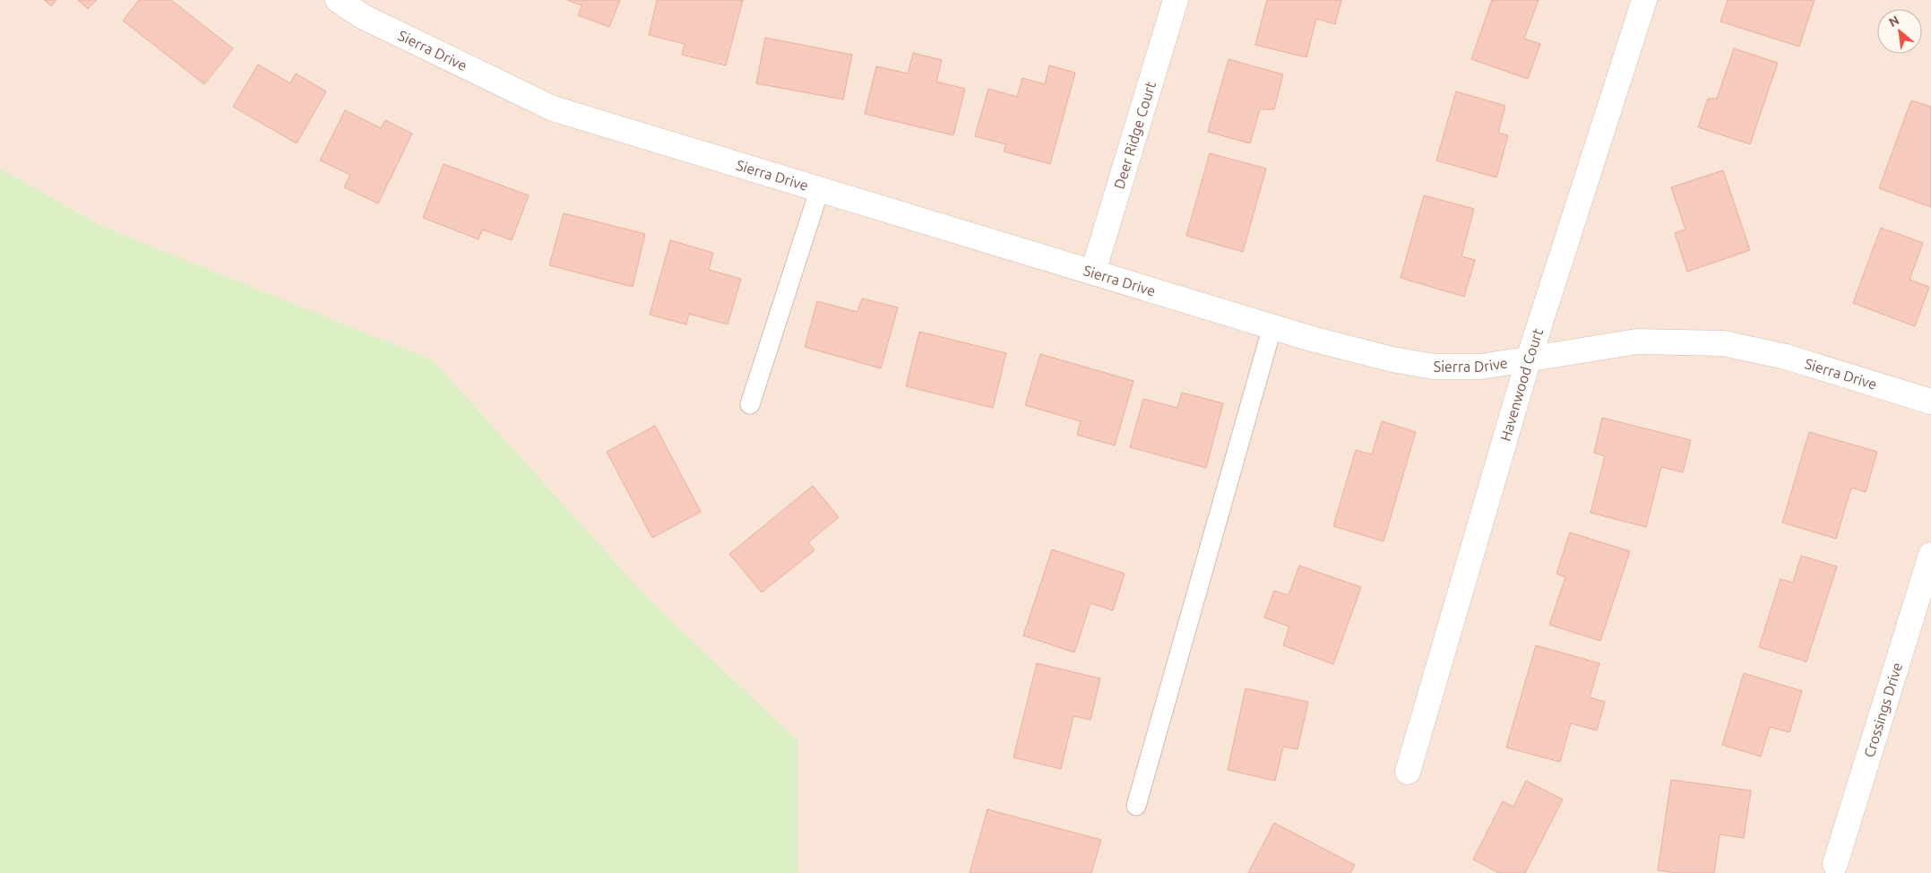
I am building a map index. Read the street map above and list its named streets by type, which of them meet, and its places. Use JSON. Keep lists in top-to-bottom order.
{
  "streets": {
    "street": [
      "Sierra Drive",
      "Deer Ridge Court",
      "Havenwood Court",
      "Crossings Drive"
    ]
  },
  "crossings": [
    ["Sierra Drive", "Deer Ridge Court"],
    ["Sierra Drive", "Havenwood Court"]
  ],
  "north": "top left"
}
